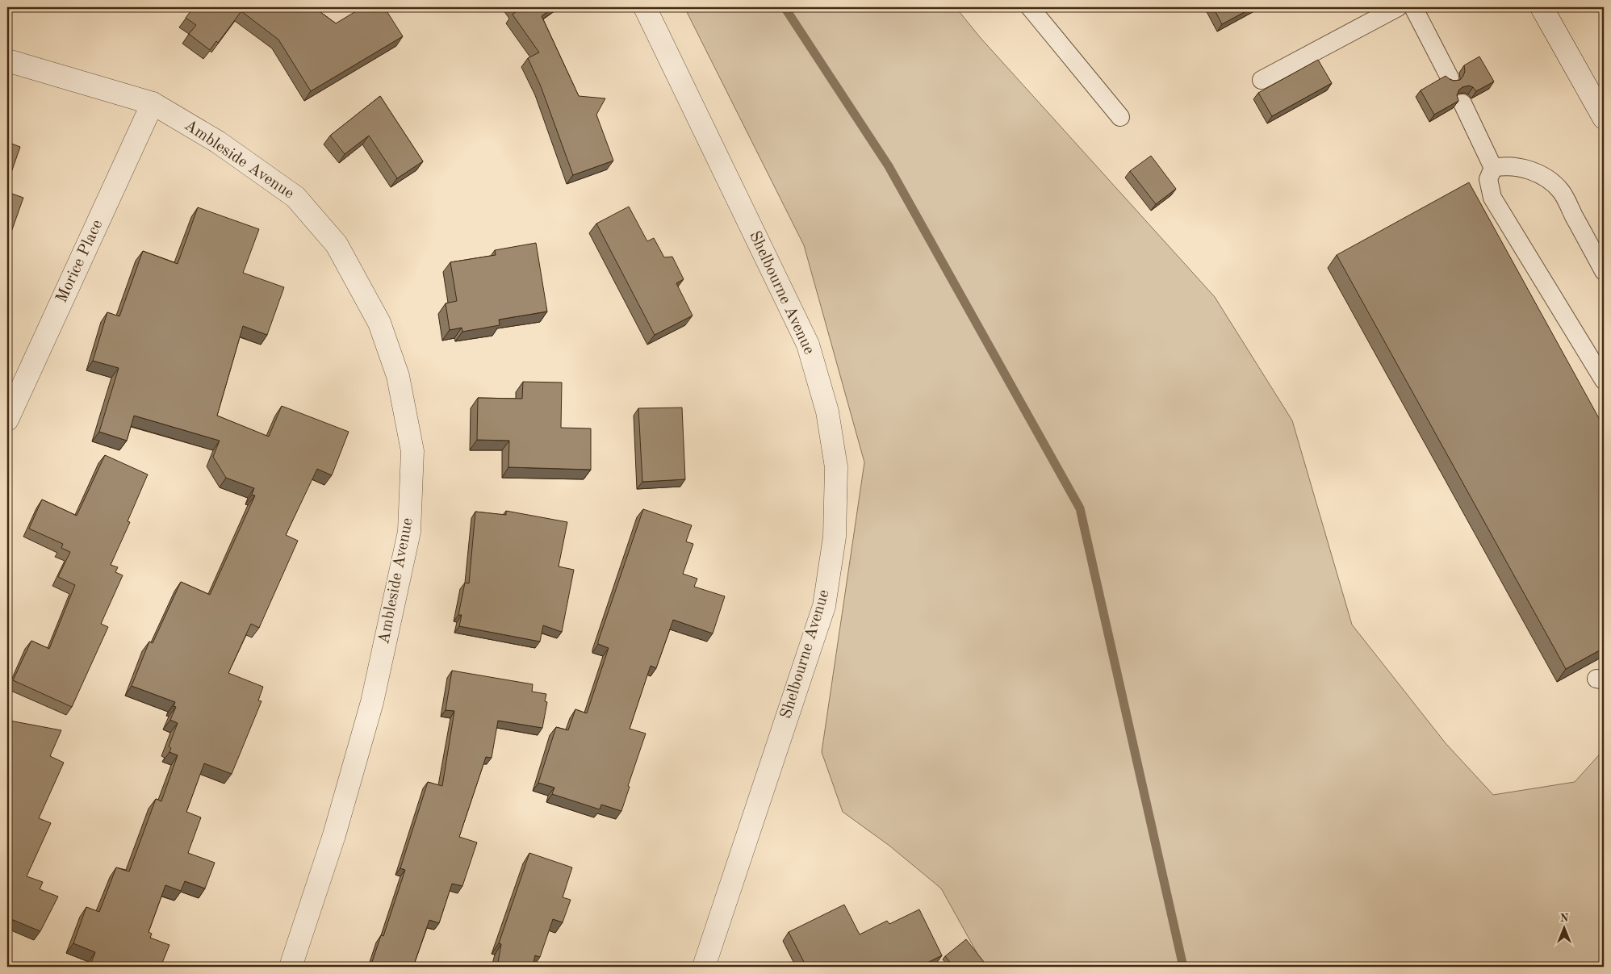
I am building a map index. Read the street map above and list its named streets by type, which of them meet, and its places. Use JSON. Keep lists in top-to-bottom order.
{
  "streets": {
    "street": ["Ambleside Avenue", "Morice Place", "Shelbourne Avenue"]
  },
  "crossings": [
    ["Ambleside Avenue", "Morice Place"]
  ],
  "north": "top"
}
